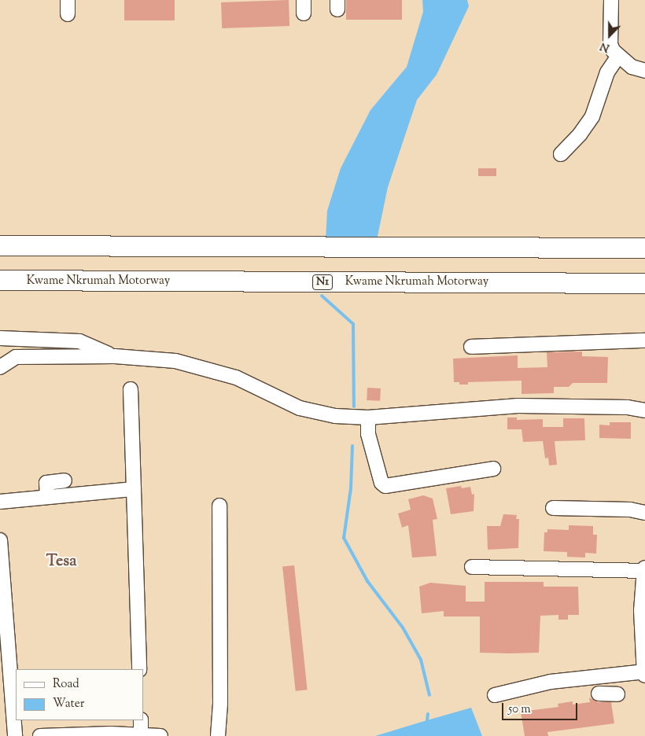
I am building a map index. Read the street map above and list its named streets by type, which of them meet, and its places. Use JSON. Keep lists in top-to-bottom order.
{
  "streets": {
    "highway": ["Kwame Nkrumah Motorway", "N1"]
  },
  "districts": ["Tesa"],
  "legend": ["Road", "Water"],
  "scale_bar": "50 m",
  "north": "bottom"
}
